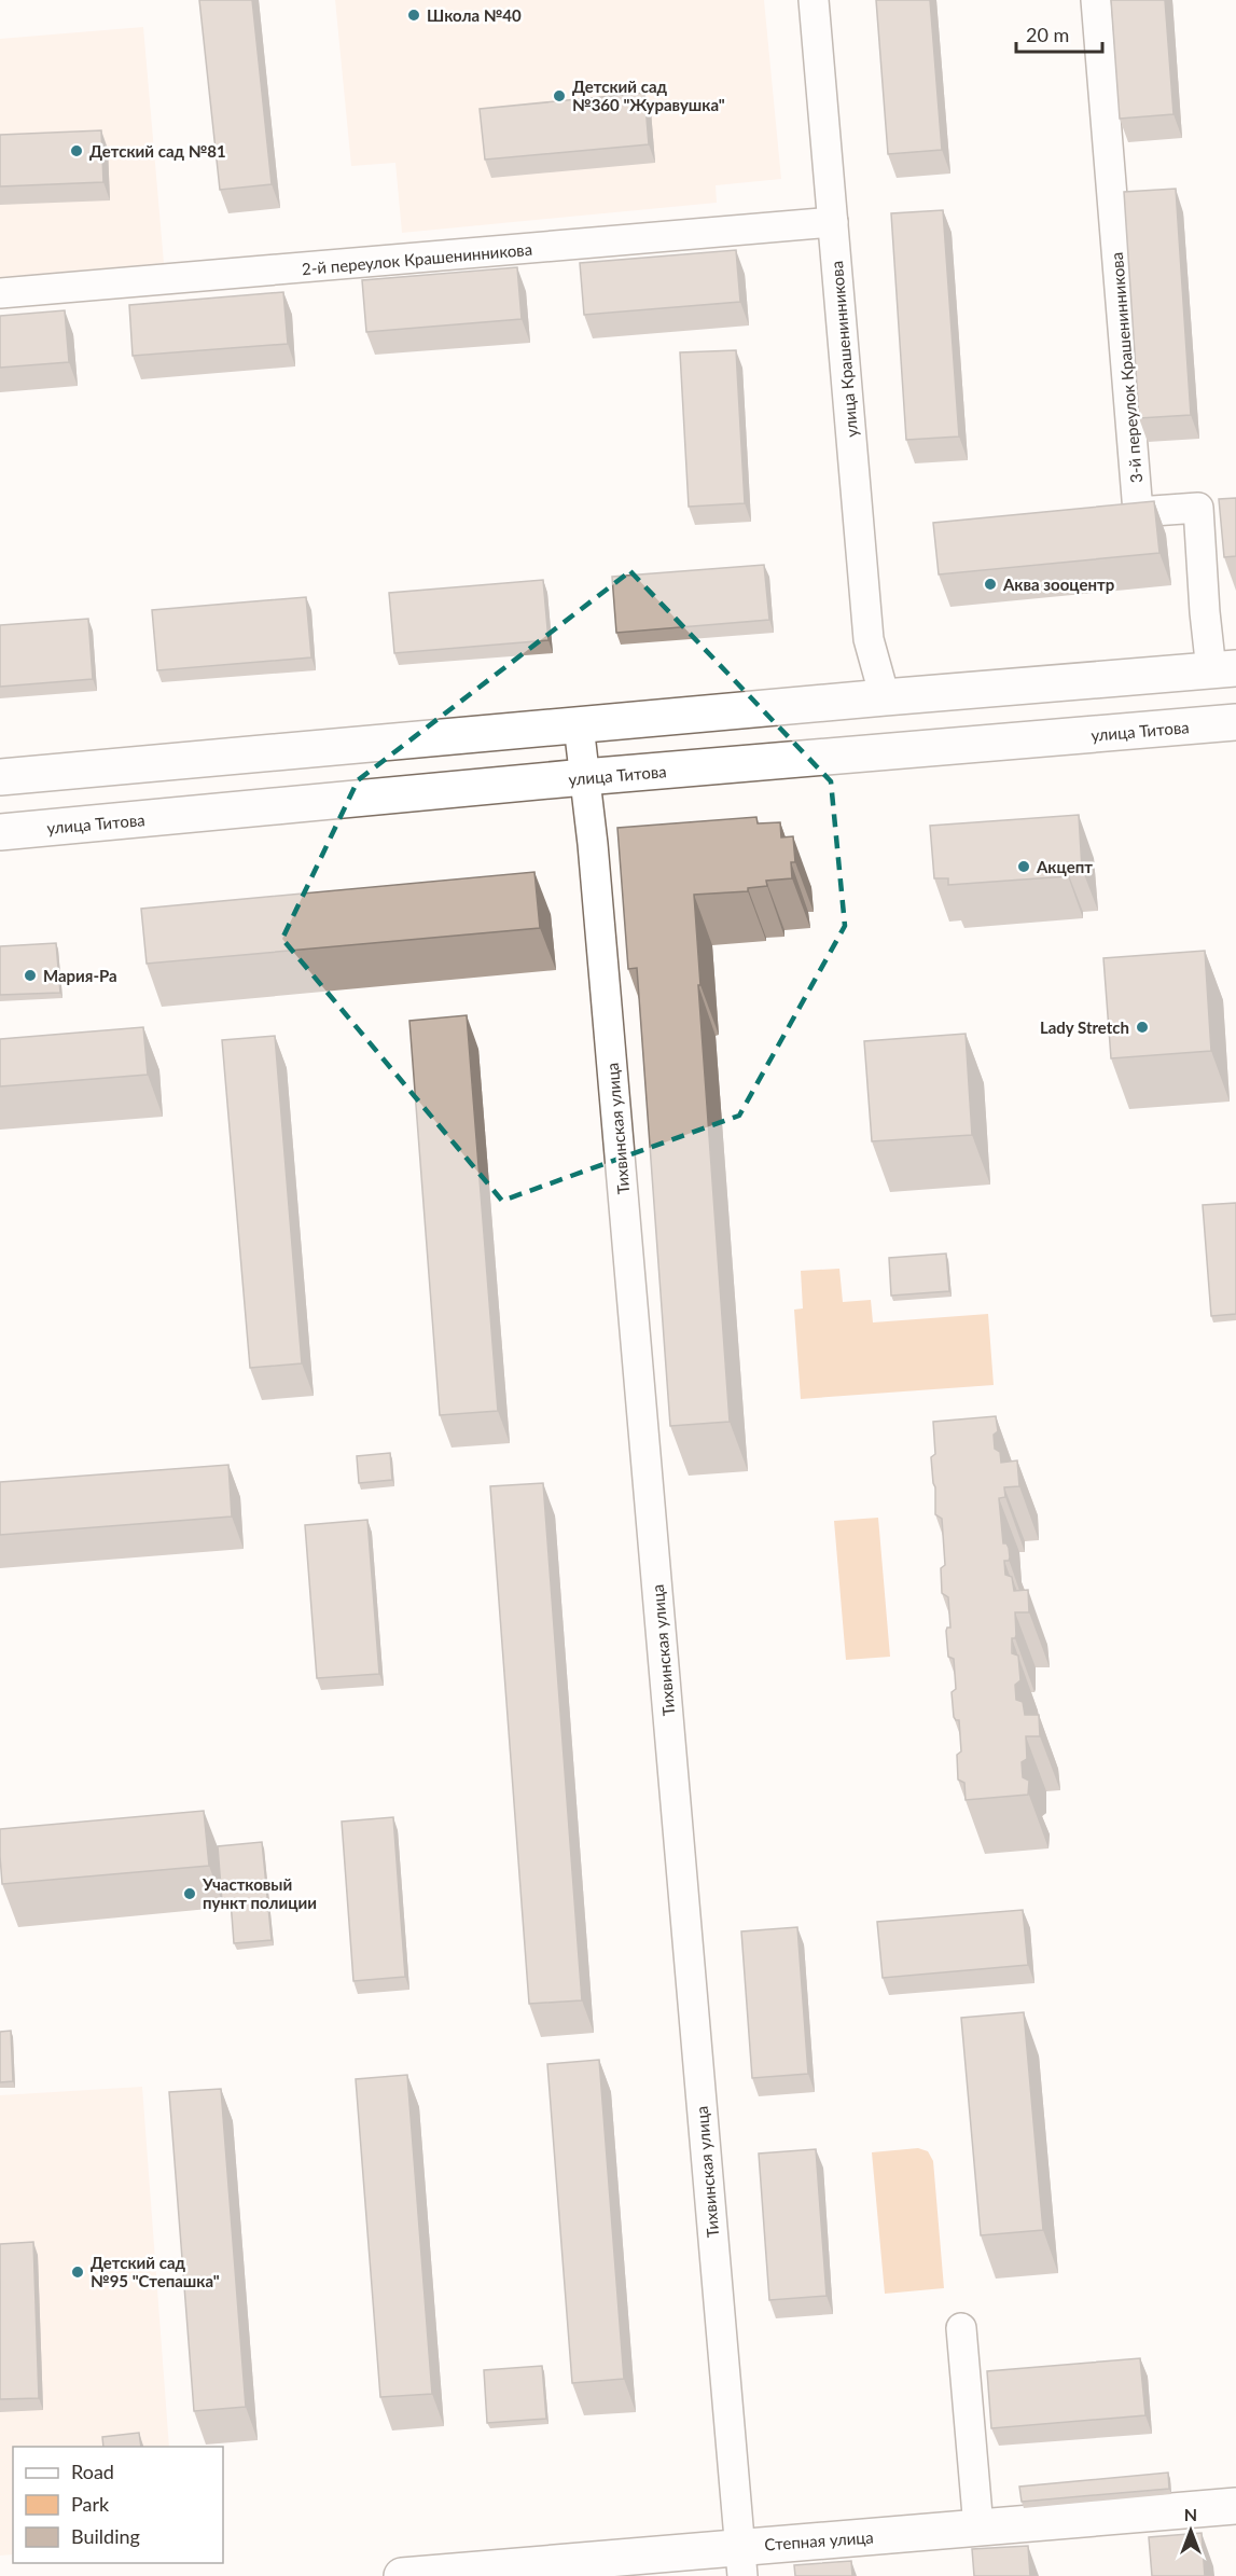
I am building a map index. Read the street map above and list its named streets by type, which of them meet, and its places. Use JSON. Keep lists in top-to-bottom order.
{
  "streets": {
    "main road": ["улица Титова", "Степная улица"],
    "street": [
      "2-й переулок Крашенинникова",
      "улица Крашенинникова",
      "3-й переулок Крашенинникова",
      "Тихвинская улица"
    ]
  },
  "crossings": [
    ["2-й переулок Крашенинникова", "улица Крашенинникова"],
    ["улица Титова", "Тихвинская улица"],
    ["Тихвинская улица", "Степная улица"]
  ],
  "places": [
    "Школа №40",
    "Детский сад №360 \"Журавушка\"",
    "Детский сад №81",
    "Аква зооцентр",
    "Акцепт",
    "Мария-Ра",
    "Lady Stretch",
    "Участковый пункт полиции",
    "Детский сад №95 \"Степашка\""
  ],
  "legend": ["Road", "Park", "Building"],
  "scale_bar": "20 m",
  "north": "top"
}
